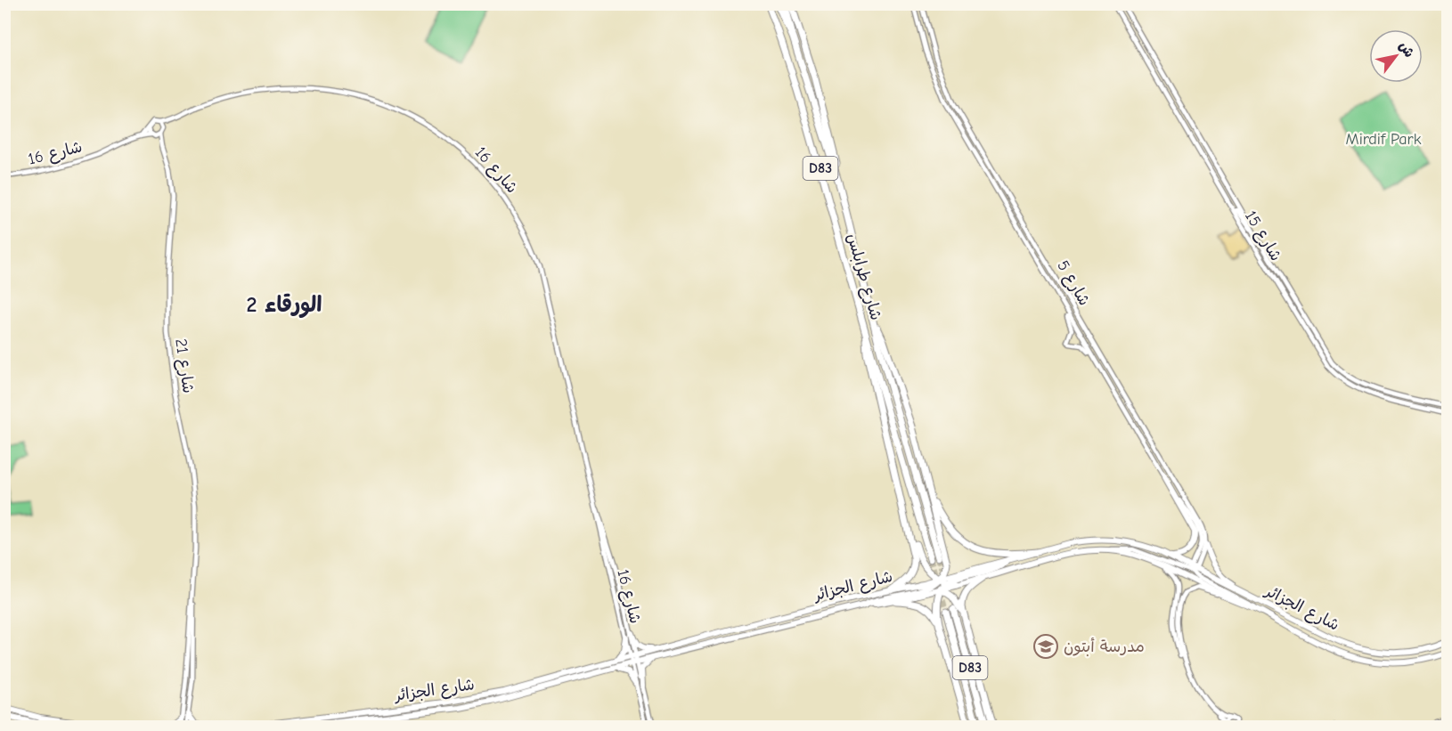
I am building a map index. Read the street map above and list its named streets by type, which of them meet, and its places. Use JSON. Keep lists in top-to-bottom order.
{
  "streets": {
    "highway": ["D83", "شارع طرابلس"],
    "main road": ["شارع الجزائر"],
    "street": [
      "شارع 16",
      "شارع 15",
      "شارع 5",
      "شارع 21"
    ]
  },
  "crossings": [
    ["شارع 16", "شارع 21"],
    ["شارع 16", "شارع الجزائر"],
    ["شارع 5", "شارع الجزائر"]
  ],
  "districts": ["الورقاء 2"],
  "parks": ["Mirdif Park"],
  "places": {
    "school or university": ["مدرسة أبتون"]
  },
  "north": "top right"
}
